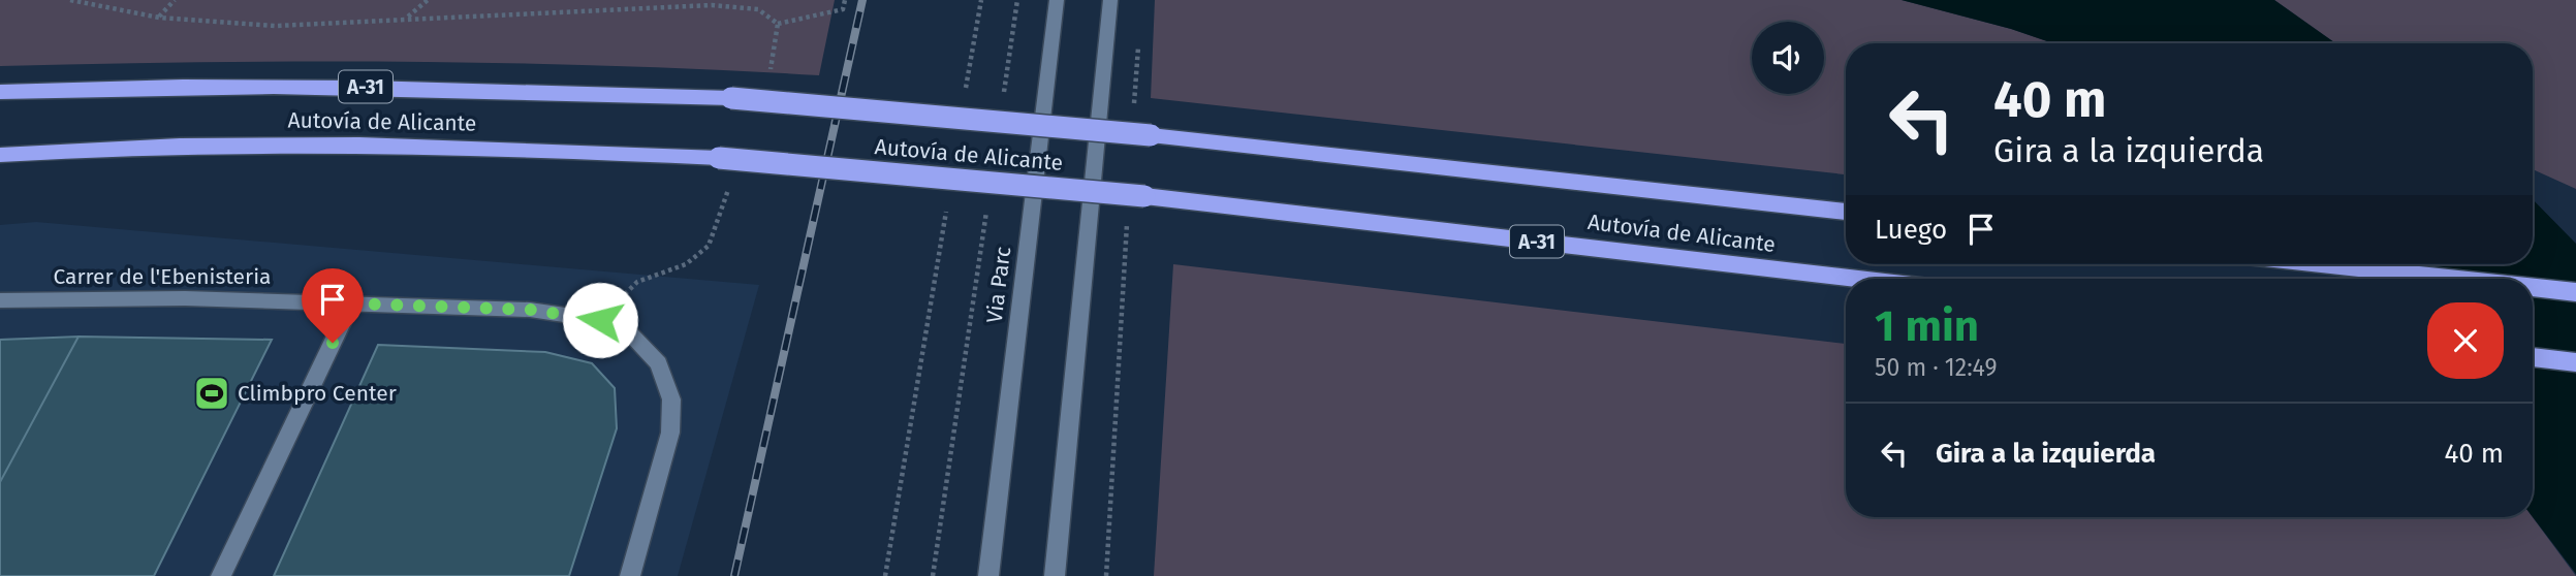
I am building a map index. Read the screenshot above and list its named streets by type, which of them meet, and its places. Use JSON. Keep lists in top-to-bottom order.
{
  "streets": {
    "highway": ["A-31", "Autovía de Alicante"],
    "main road": ["Carrer de l'Ebenisteria", "Via Parc"]
  },
  "places": {
    "sports": ["Climbpro Center"]
  },
  "page": {
    "turn": ["40 m", "Gira a la izquierda"],
    "then": "Luego",
    "heading": ["1 min", "50 m · 12:49"],
    "list": [
      {
        "name": "Gira a la izquierda",
        "value": "40 m"
      }
    ]
  }
}
